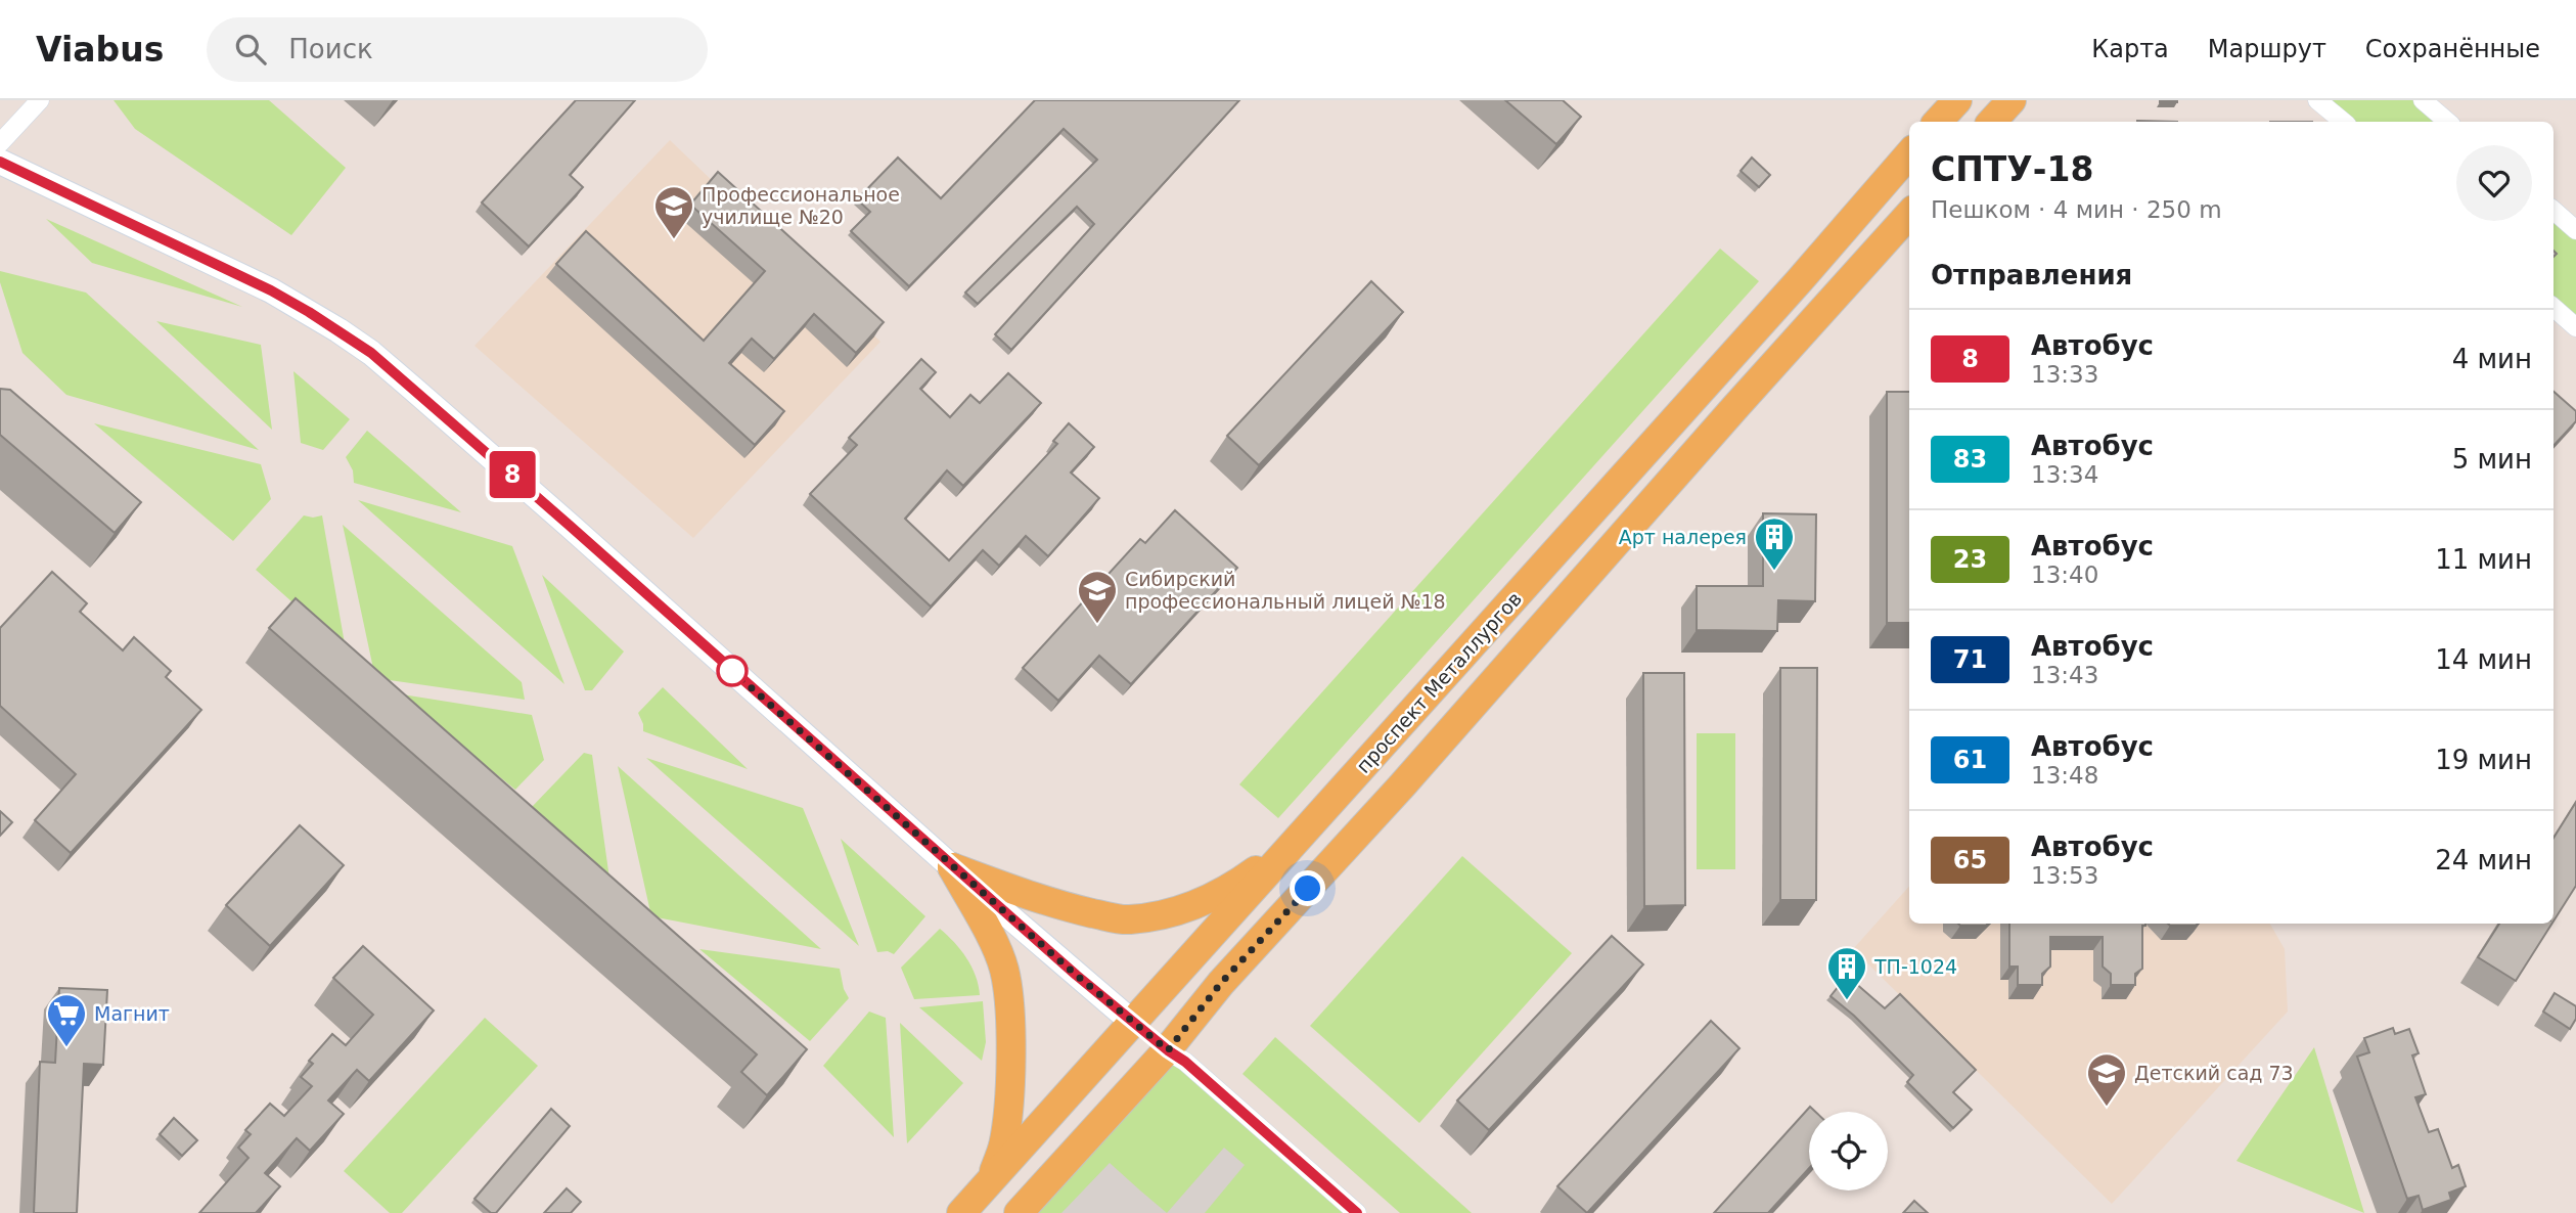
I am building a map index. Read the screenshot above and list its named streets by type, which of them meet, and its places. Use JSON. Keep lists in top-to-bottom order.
{
  "streets": {
    "main road": ["проспект Металлургов"]
  },
  "places": {
    "school or university": ["Профессиональное училище №20", "Сибирский профессиональный лицей №18", "Детский сад 73"],
    "building": ["Арт налерея", "ТП-1024"],
    "supermarket": ["Магнит"]
  },
  "lines": ["bus line 8"],
  "page": {
    "header": "Viabus",
    "search": "Поиск",
    "nav": ["Карта", "Маршрут", "Сохранённые"],
    "on_map": "8",
    "heading": [
      ["СПТУ-18", "Пешком · 4 мин · 250 m"],
      "Отправления"
    ],
    "list": [
      {
        "mark": "8",
        "name": "Автобус",
        "note": "13:33",
        "value": "4 мин"
      },
      {
        "mark": "83",
        "name": "Автобус",
        "note": "13:34",
        "value": "5 мин"
      },
      {
        "mark": "23",
        "name": "Автобус",
        "note": "13:40",
        "value": "11 мин"
      },
      {
        "mark": "71",
        "name": "Автобус",
        "note": "13:43",
        "value": "14 мин"
      },
      {
        "mark": "61",
        "name": "Автобус",
        "note": "13:48",
        "value": "19 мин"
      },
      {
        "mark": "65",
        "name": "Автобус",
        "note": "13:53",
        "value": "24 мин"
      }
    ]
  }
}
